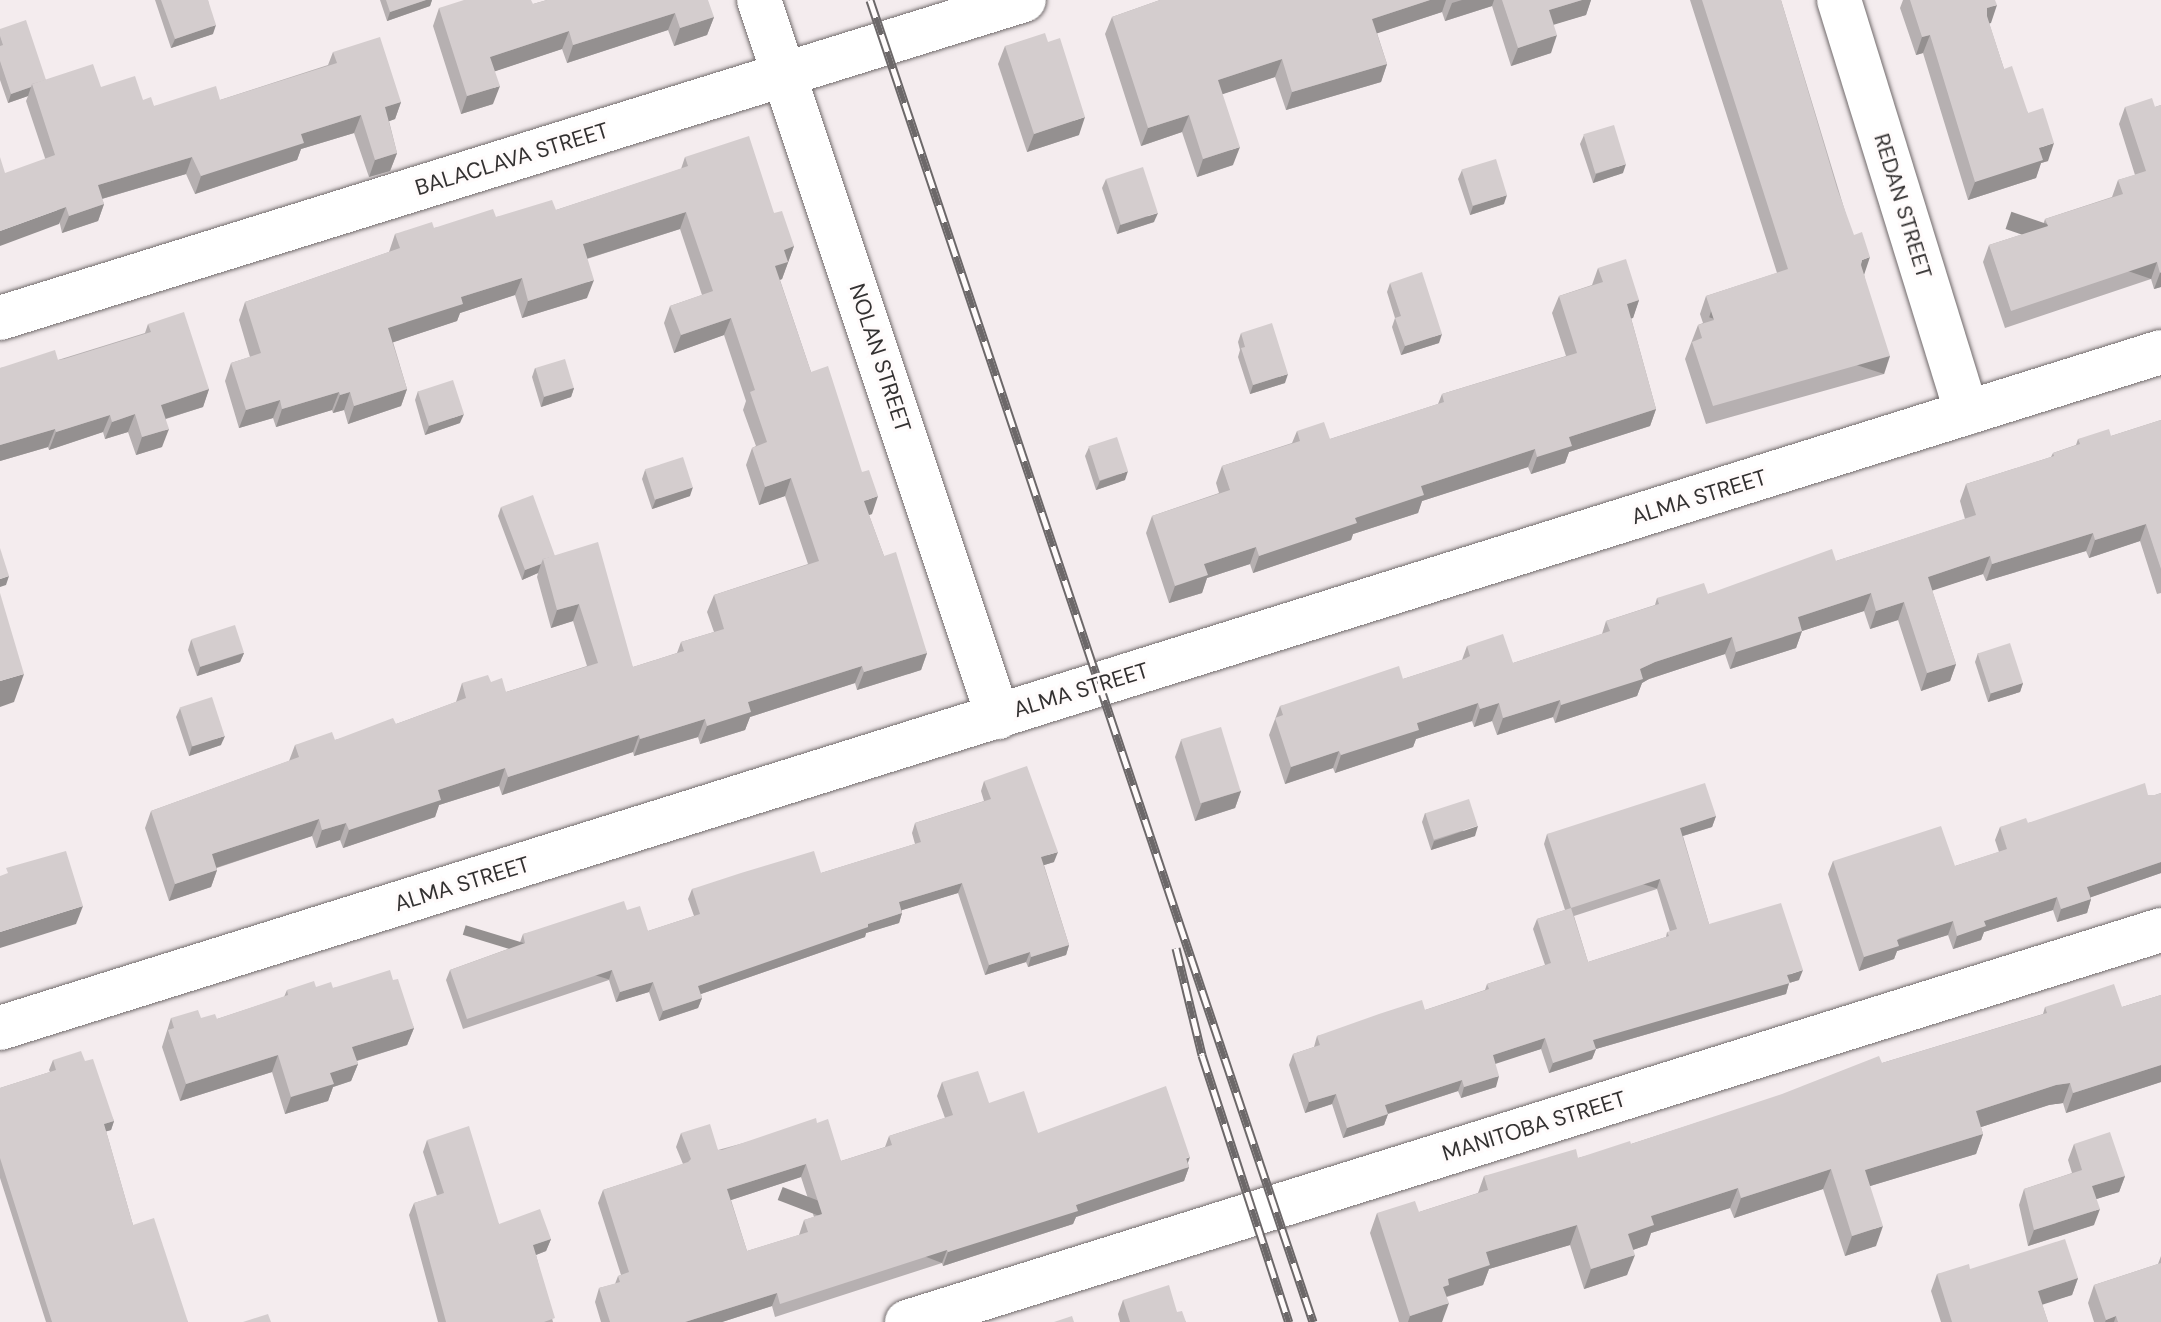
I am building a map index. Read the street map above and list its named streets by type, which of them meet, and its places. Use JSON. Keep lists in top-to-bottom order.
{
  "streets": {
    "street": [
      "BALACLAVA STREET",
      "REDAN STREET",
      "NOLAN STREET",
      "ALMA STREET",
      "MANITOBA STREET"
    ]
  },
  "crossings": [
    ["BALACLAVA STREET", "NOLAN STREET"],
    ["REDAN STREET", "ALMA STREET"],
    ["NOLAN STREET", "ALMA STREET"]
  ]
}
